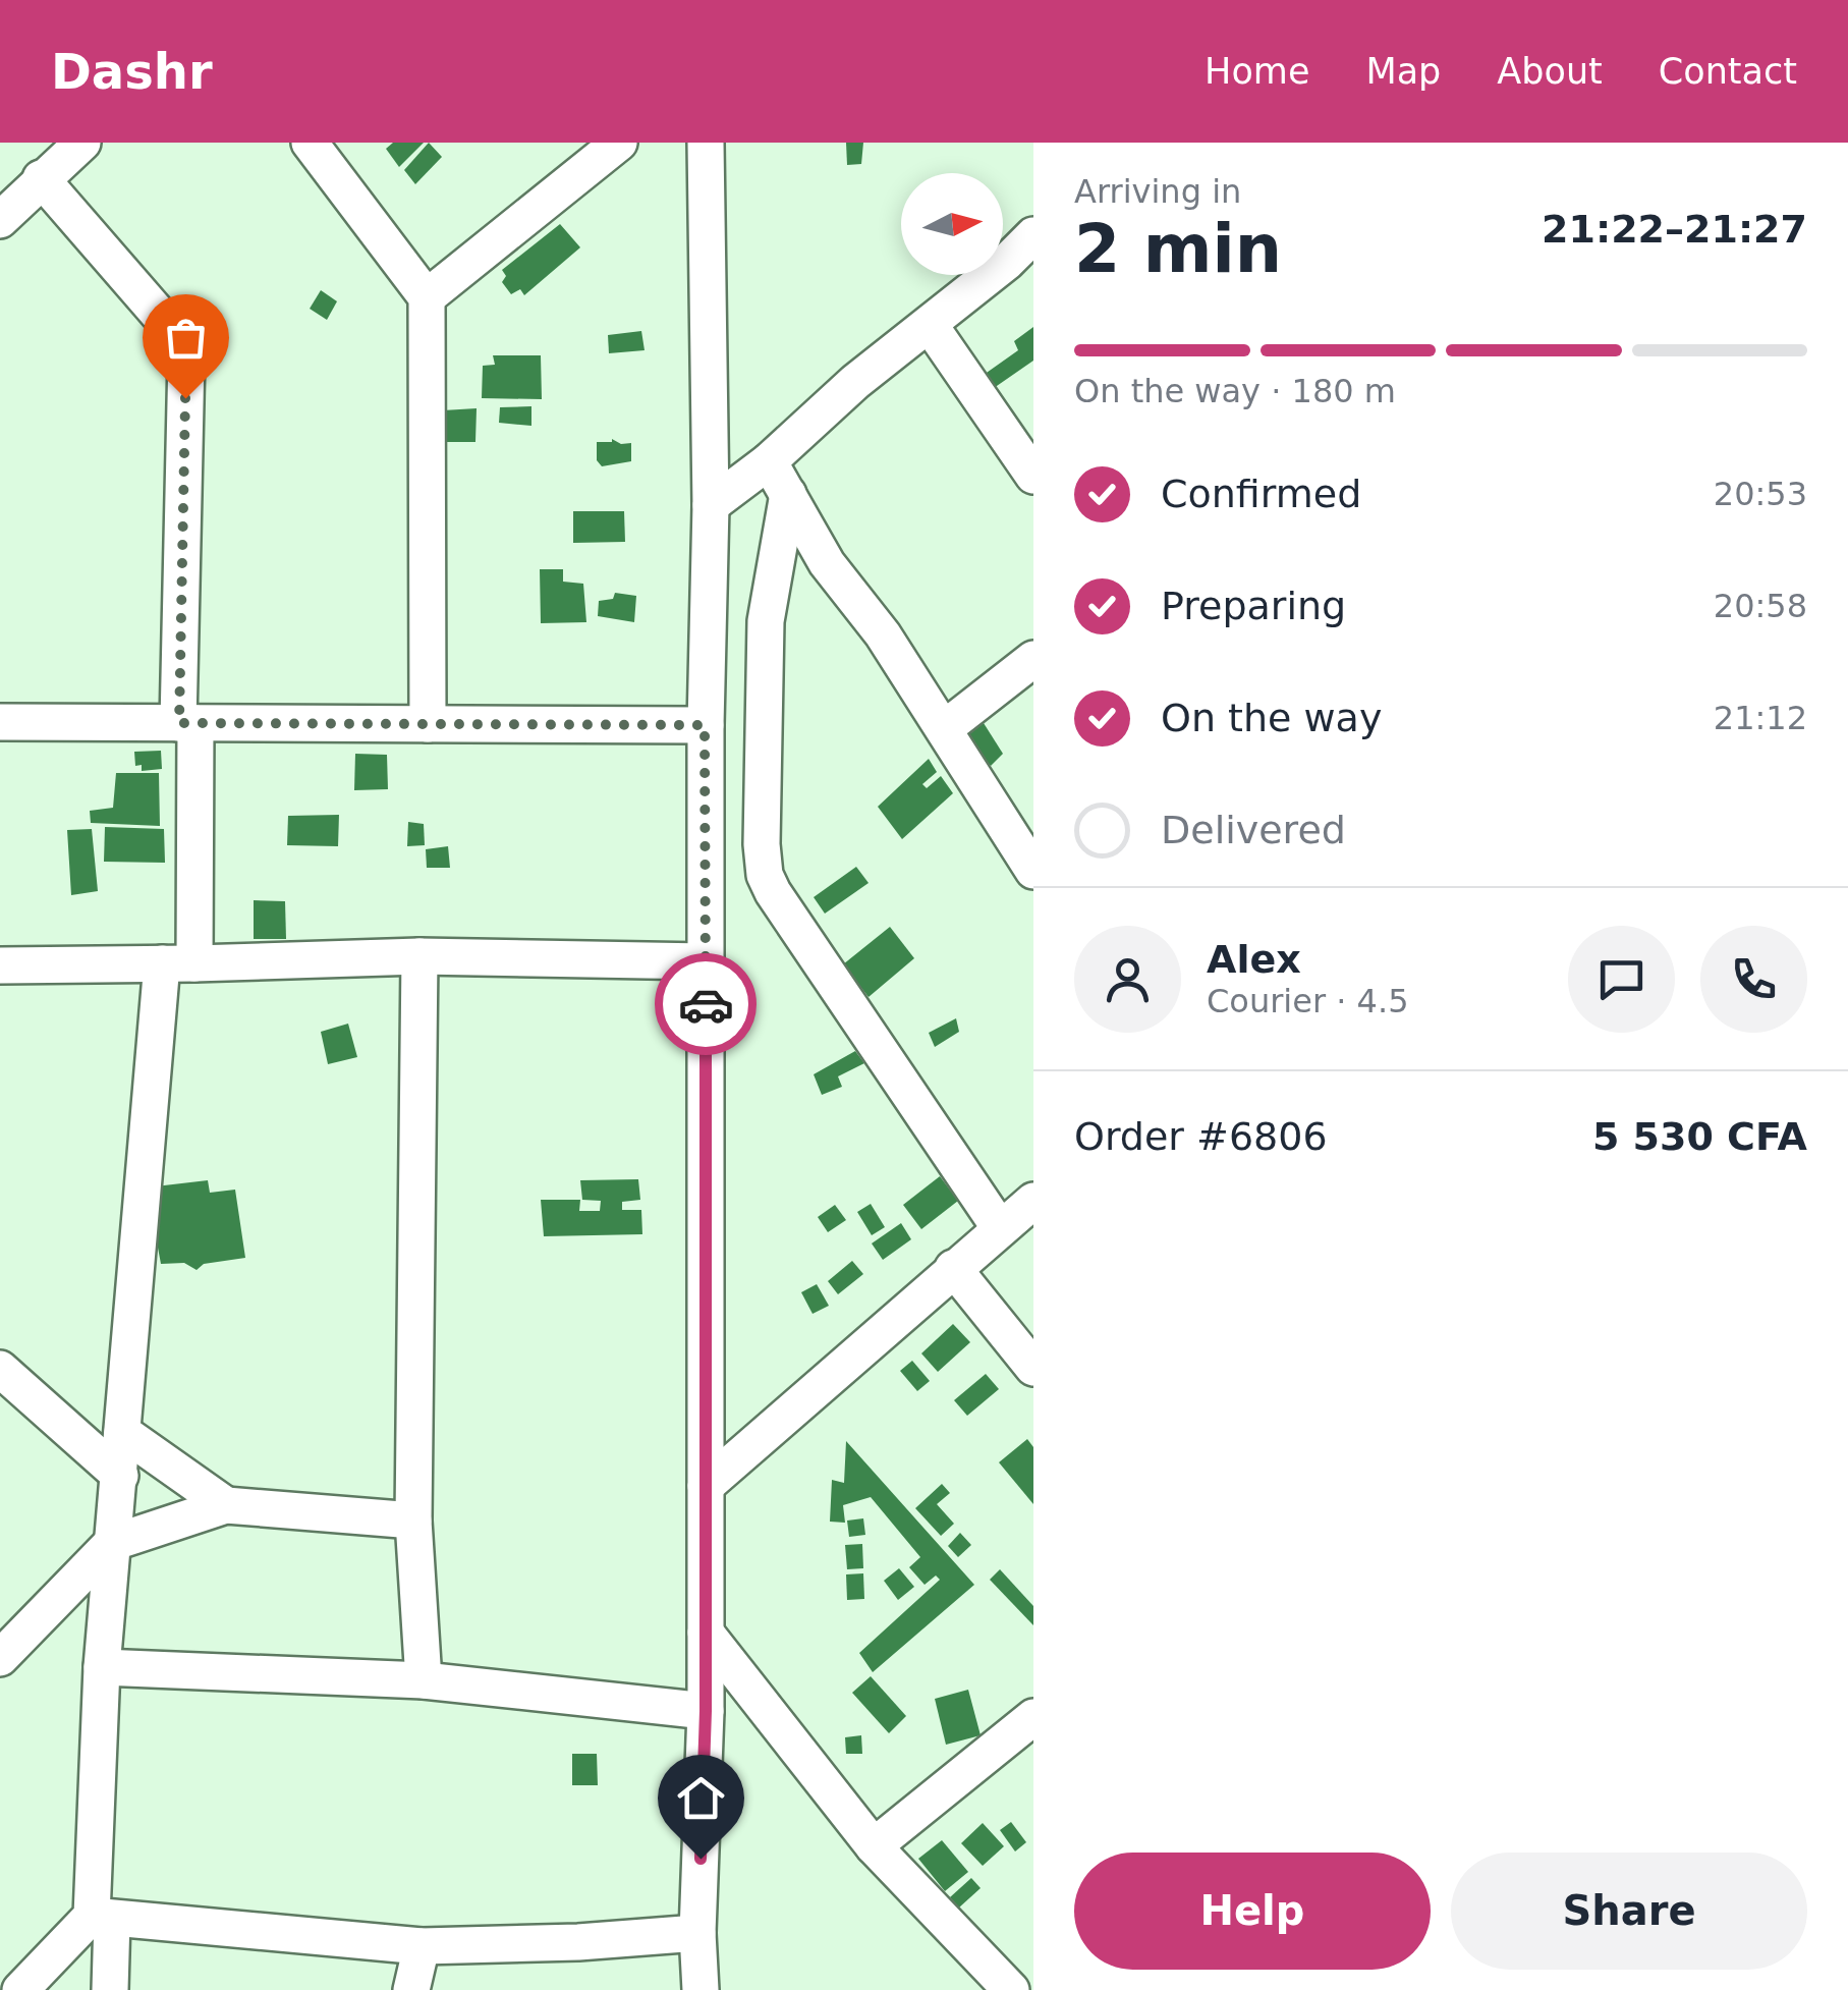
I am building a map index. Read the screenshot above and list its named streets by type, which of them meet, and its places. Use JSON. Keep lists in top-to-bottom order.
{
  "north": "right",
  "page": {
    "header": "Dashr",
    "nav": [
      "Home",
      "Map",
      "About",
      "Contact"
    ],
    "heading": ["2 min", "Arriving in", "21:22–21:27"],
    "panel": [
      "Alex",
      "Courier · 4.5",
      "Order #6806",
      "5 530 CFA"
    ],
    "bar": "On the way · 180 m",
    "list": [
      ["Confirmed", "20:53"],
      ["Preparing", "20:58"],
      ["On the way", "21:12"],
      "Delivered"
    ],
    "buttons": ["Help", "Share"]
  }
}
